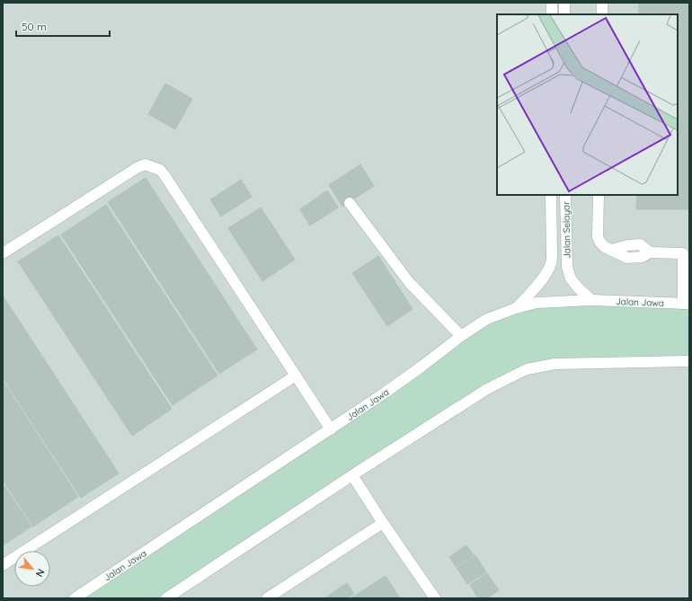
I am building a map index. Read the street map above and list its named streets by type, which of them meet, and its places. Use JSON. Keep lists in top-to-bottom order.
{
  "streets": {
    "street": ["Jalan Selayar", "Jalan Jawa"]
  },
  "crossings": [
    ["Jalan Selayar", "Jalan Jawa"]
  ],
  "scale_bar": "50 m",
  "north": "bottom right"
}
